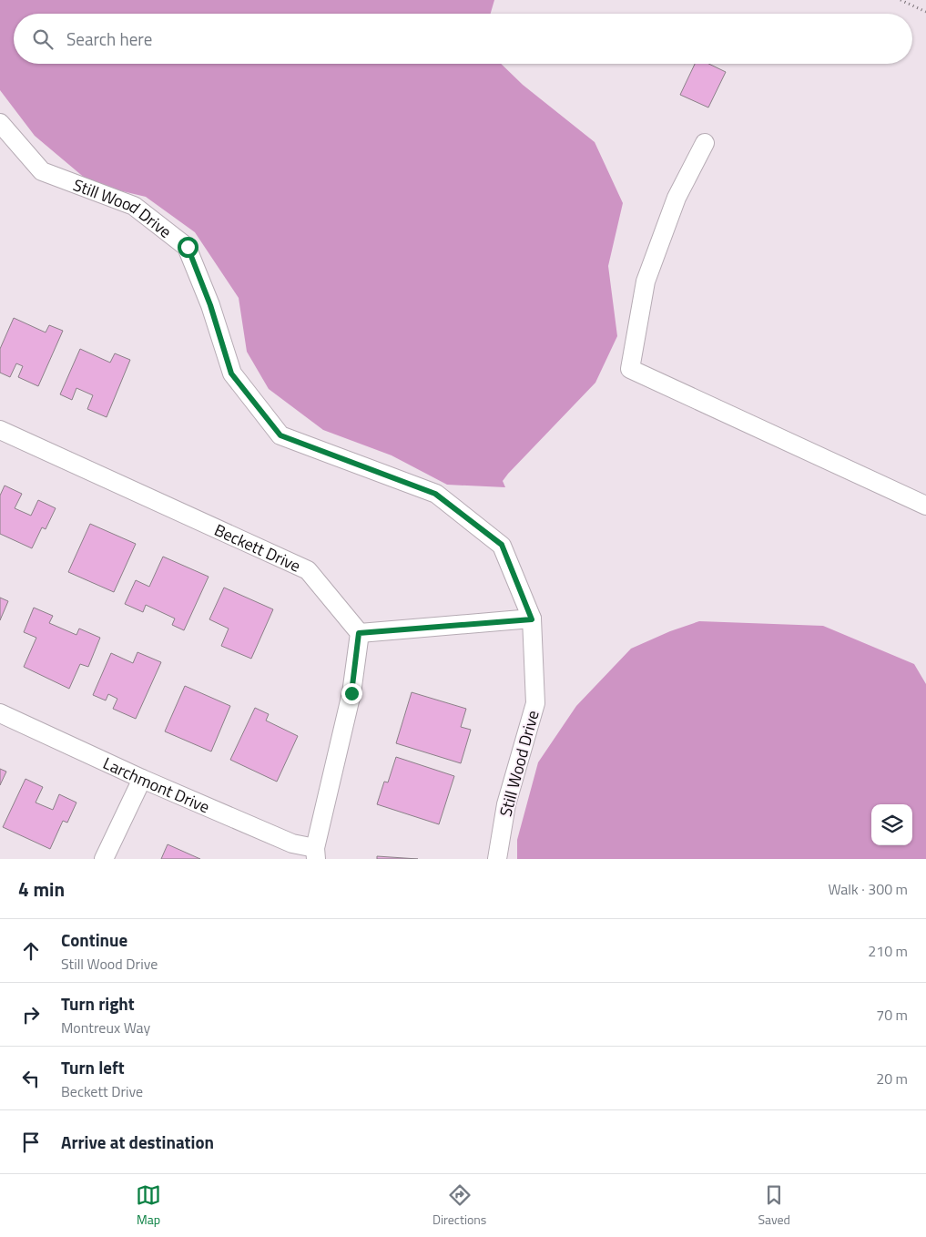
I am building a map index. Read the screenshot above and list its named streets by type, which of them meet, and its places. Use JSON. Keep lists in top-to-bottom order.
{
  "streets": {
    "street": ["Still Wood Drive", "Beckett Drive", "Larchmont Drive"]
  },
  "page": {
    "search": "Search here",
    "heading": ["4 min", "Walk · 300 m"],
    "list": [
      ["Continue", "Still Wood Drive", "210 m"],
      ["Turn right", "Montreux Way", "70 m"],
      ["Turn left", "Beckett Drive", "20 m"],
      "Arrive at destination"
    ],
    "nav": ["Map", "Directions", "Saved"]
  }
}
